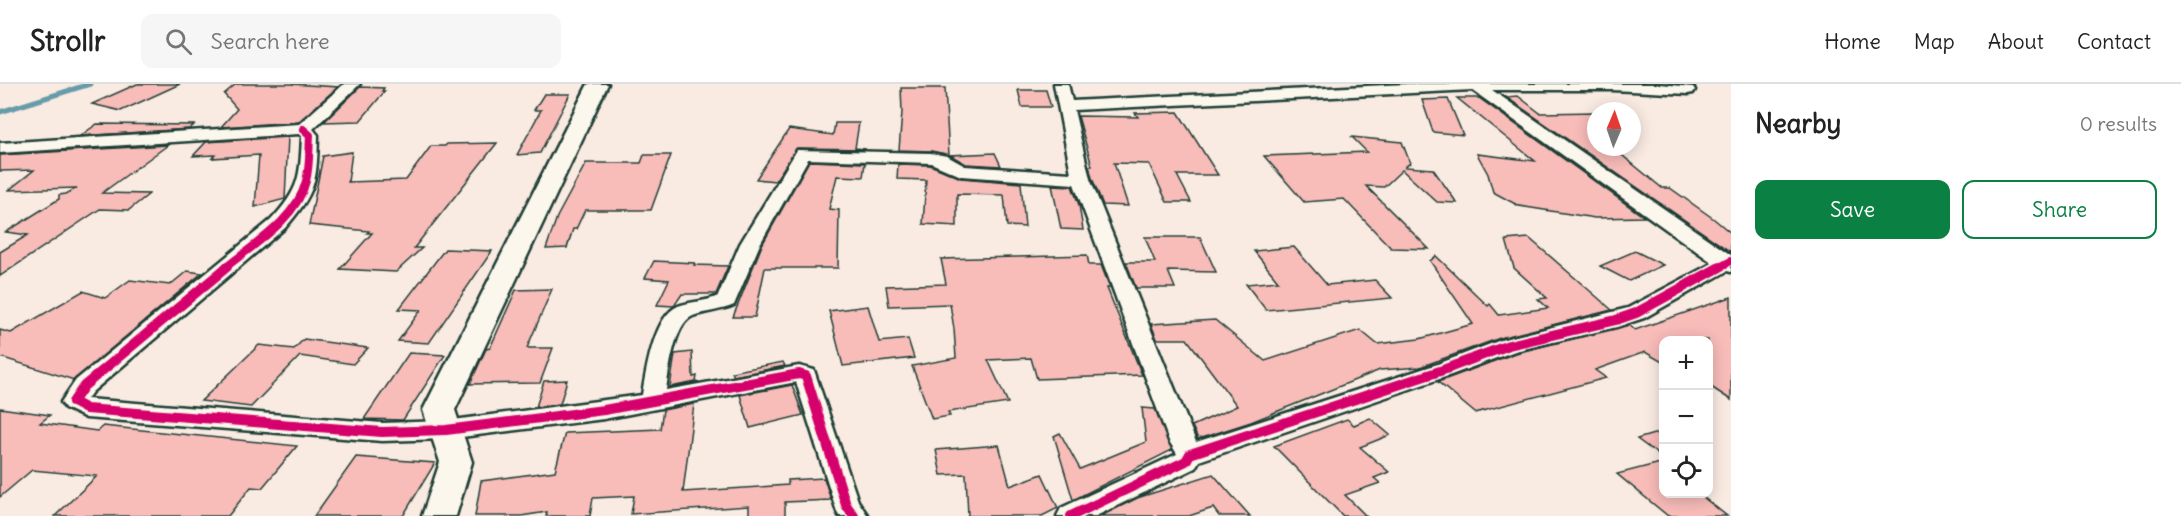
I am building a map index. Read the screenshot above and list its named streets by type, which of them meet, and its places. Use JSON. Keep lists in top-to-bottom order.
{
  "north": "top",
  "page": {
    "header": "Strollr",
    "search": "Search here",
    "nav": [
      "Home",
      "Map",
      "About",
      "Contact"
    ],
    "heading": ["Nearby", "0 results"],
    "buttons": ["Save", "Share"],
    "map_buttons": ["+", "−"]
  }
}
